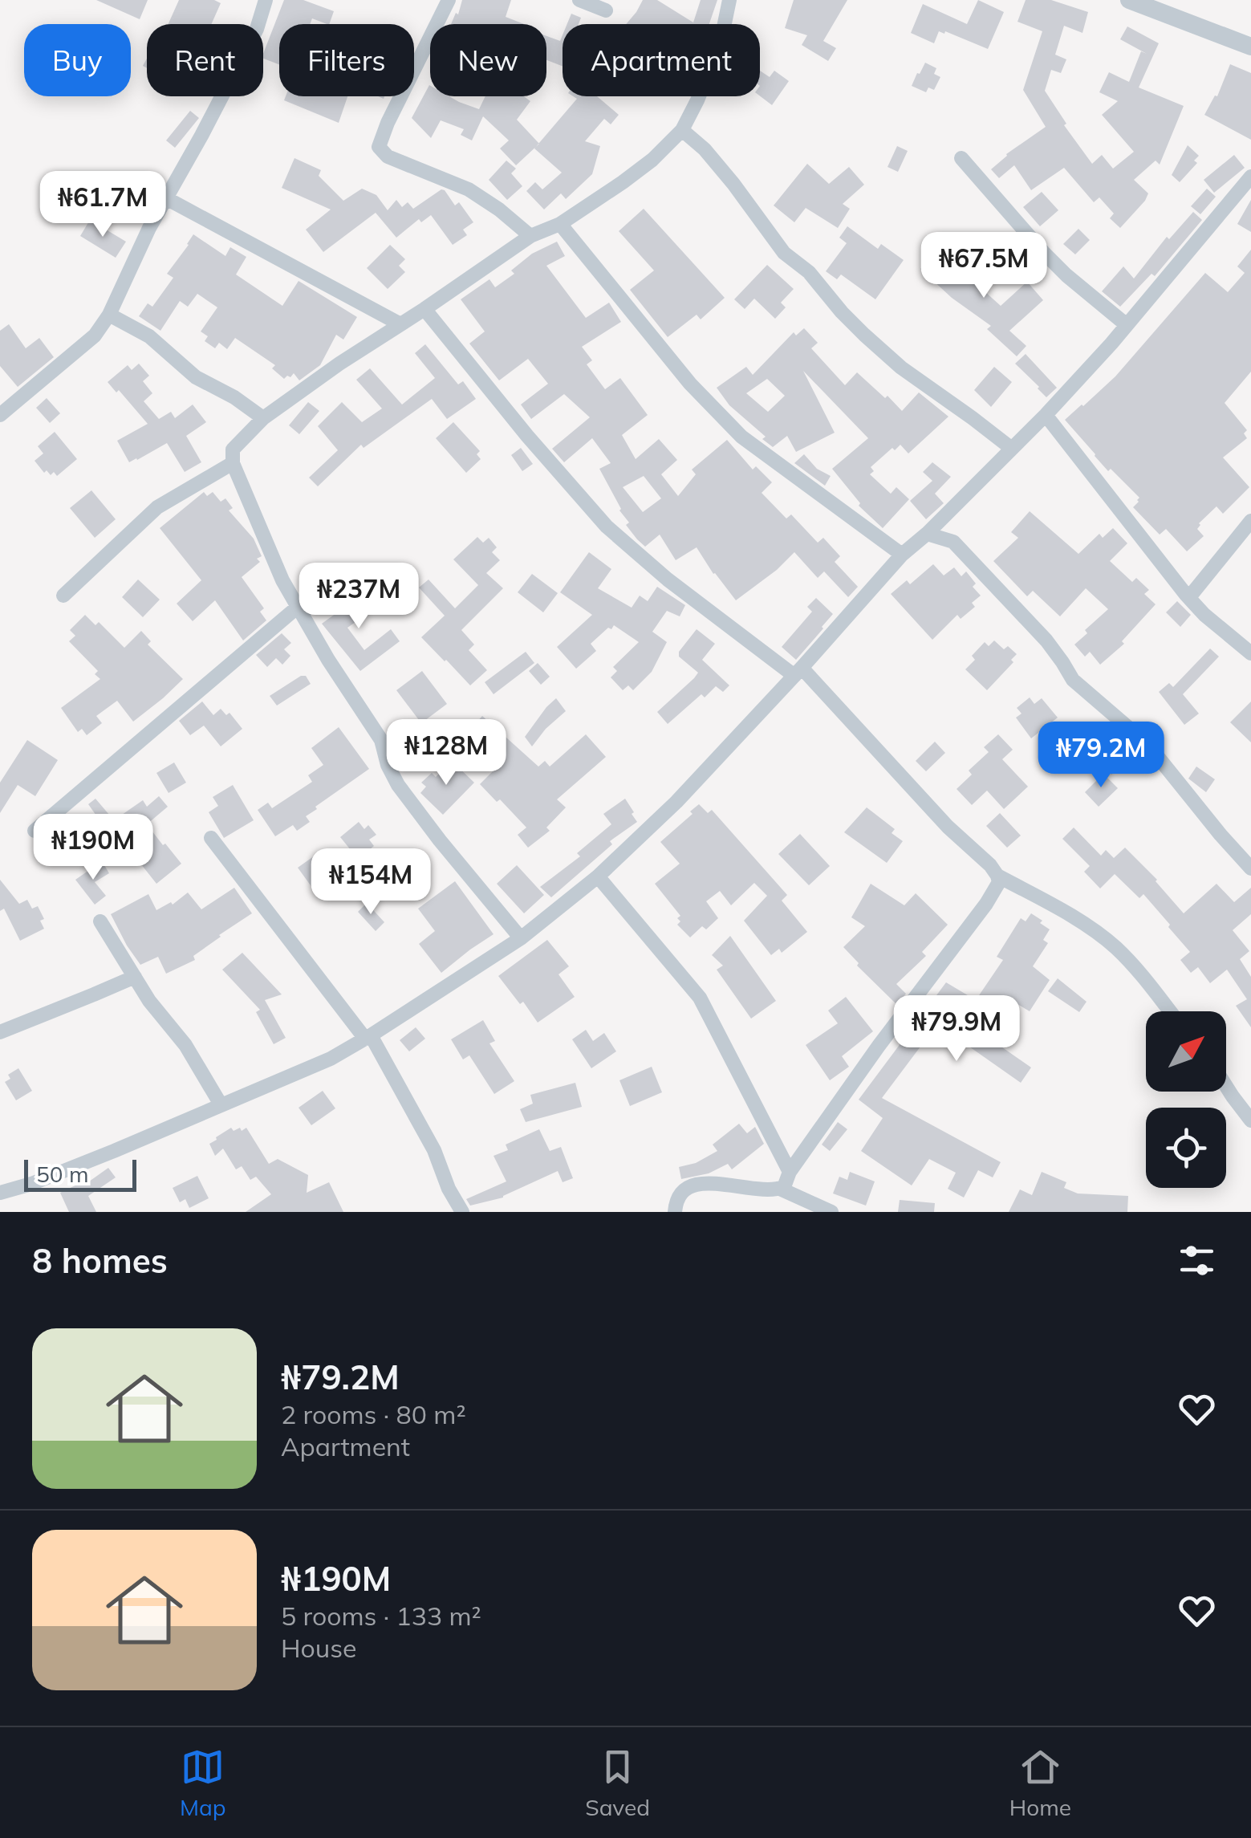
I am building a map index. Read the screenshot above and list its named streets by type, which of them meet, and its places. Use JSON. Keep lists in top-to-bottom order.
{
  "scale_bar": "50 m",
  "north": "top right",
  "page": {
    "chip": [
      "Buy",
      "Rent",
      "Filters",
      "New",
      "Apartment"
    ],
    "price": [
      "₦61.7M",
      "₦67.5M",
      "₦237M",
      "₦128M",
      "₦79.2M",
      "₦190M",
      "₦154M",
      "₦79.9M"
    ],
    "scale": "50 m",
    "heading": "8 homes",
    "list": [
      {
        "name": "₦79.2M",
        "note": "2 rooms · 80 m² · Apartment"
      },
      {
        "name": "₦190M",
        "note": "5 rooms · 133 m² · House"
      }
    ],
    "tabs": ["Map", "Saved", "Home"]
  }
}
